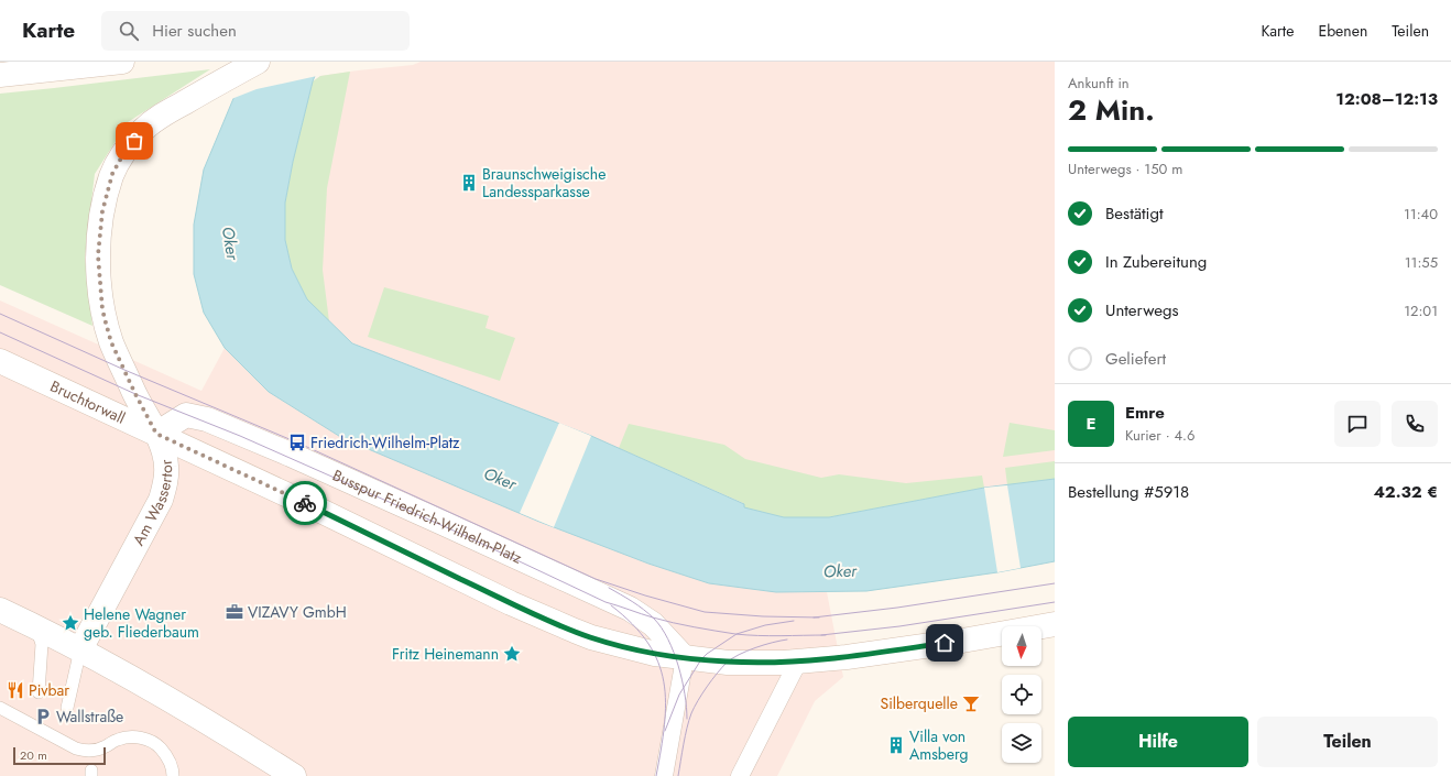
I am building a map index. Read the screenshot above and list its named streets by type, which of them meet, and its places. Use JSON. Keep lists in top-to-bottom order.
{
  "streets": {
    "street": ["Bruchtorwall", "Am Wassertor", "Busspur Friedrich-Wilhelm-Platz"]
  },
  "crossings": [
    ["Bruchtorwall", "Am Wassertor"],
    ["Bruchtorwall", "Busspur Friedrich-Wilhelm-Platz"],
    ["Am Wassertor", "Busspur Friedrich-Wilhelm-Platz"]
  ],
  "water": ["Oker"],
  "places": {
    "building": ["Braunschweigische Landessparkasse", "Villa von Amsberg"],
    "bus stop": ["Friedrich-Wilhelm-Platz"],
    "office": ["VIZAVY GmbH"],
    "place": ["Helene Wagner geb. Fliederbaum", "Fritz Heinemann"],
    "restaurant": ["Pivbar"],
    "bar": ["Silberquelle"],
    "parking": ["Wallstraße"]
  },
  "scale_bar": "20 m",
  "north": "bottom",
  "page": {
    "header": "Karte",
    "search": "Hier suchen",
    "nav": ["Karte", "Ebenen", "Teilen"],
    "heading": ["2 Min.", "Ankunft in", "12:08–12:13"],
    "panel": [
      "Emre",
      "Kurier · 4.6",
      "Bestellung #5918",
      "42.32 €"
    ],
    "bar": "Unterwegs · 150 m",
    "list": [
      ["Bestätigt", "11:40"],
      ["In Zubereitung", "11:55"],
      ["Unterwegs", "12:01"],
      "Geliefert"
    ],
    "round": "E",
    "buttons": ["Hilfe", "Teilen"],
    "scale": "20 m"
  }
}
